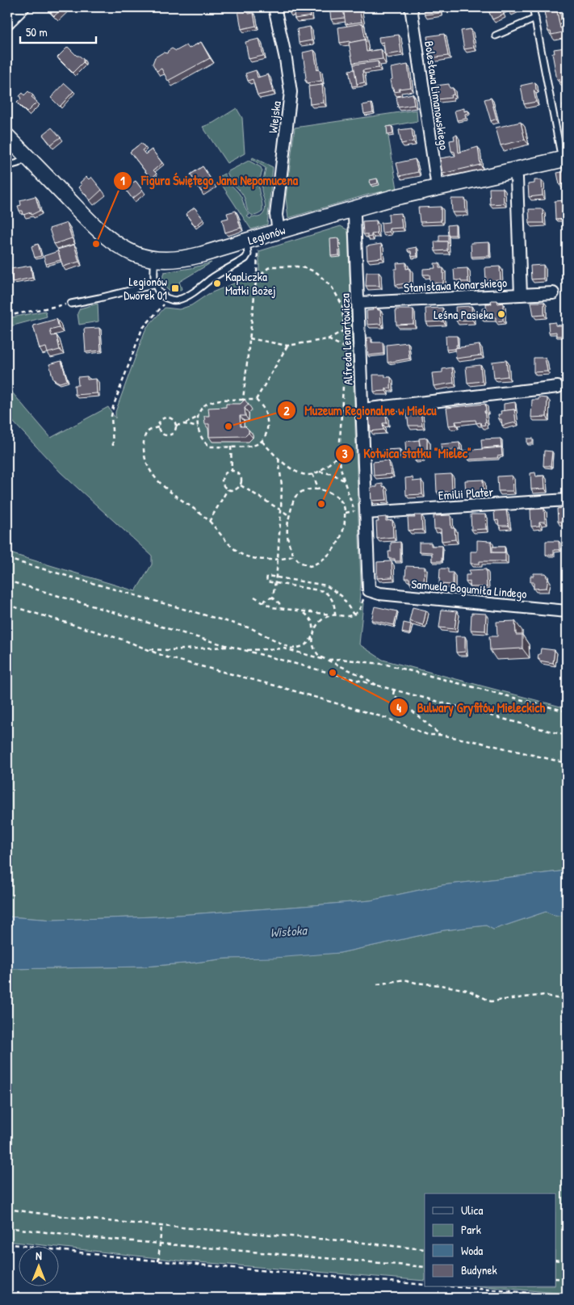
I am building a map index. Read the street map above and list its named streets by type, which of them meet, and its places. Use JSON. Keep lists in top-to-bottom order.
{
  "streets": {
    "street": [
      "Bolesława Limanowskiego",
      "Wiejska",
      "Legionów",
      "Stanisława Konarskiego",
      "Alfreda Lenartowicza",
      "Emilii Plater",
      "Samuela Bogumiła Lindego"
    ]
  },
  "crossings": [
    ["Bolesława Limanowskiego", "Legionów"],
    ["Wiejska", "Legionów"],
    ["Legionów", "Alfreda Lenartowicza"],
    ["Stanisława Konarskiego", "Alfreda Lenartowicza"],
    ["Alfreda Lenartowicza", "Emilii Plater"],
    ["Alfreda Lenartowicza", "Samuela Bogumiła Lindego"]
  ],
  "water": ["Wisłoka"],
  "places": {
    "other": [
      "Figura Świętego Jana Nepomucena",
      "Kapliczka Matki Bożej",
      "Leśna Pasieka",
      "Muzeum Regionalne w Mielcu",
      "Kotwica statku \"Mielec\"",
      "Bulwary Gryfitów Mieleckich"
    ],
    "transit": ["Legionów Dworek 01"]
  },
  "legend": [
    "Ulica",
    "Park",
    "Woda",
    "Budynek"
  ],
  "scale_bar": "50 m",
  "north": "top"
}
